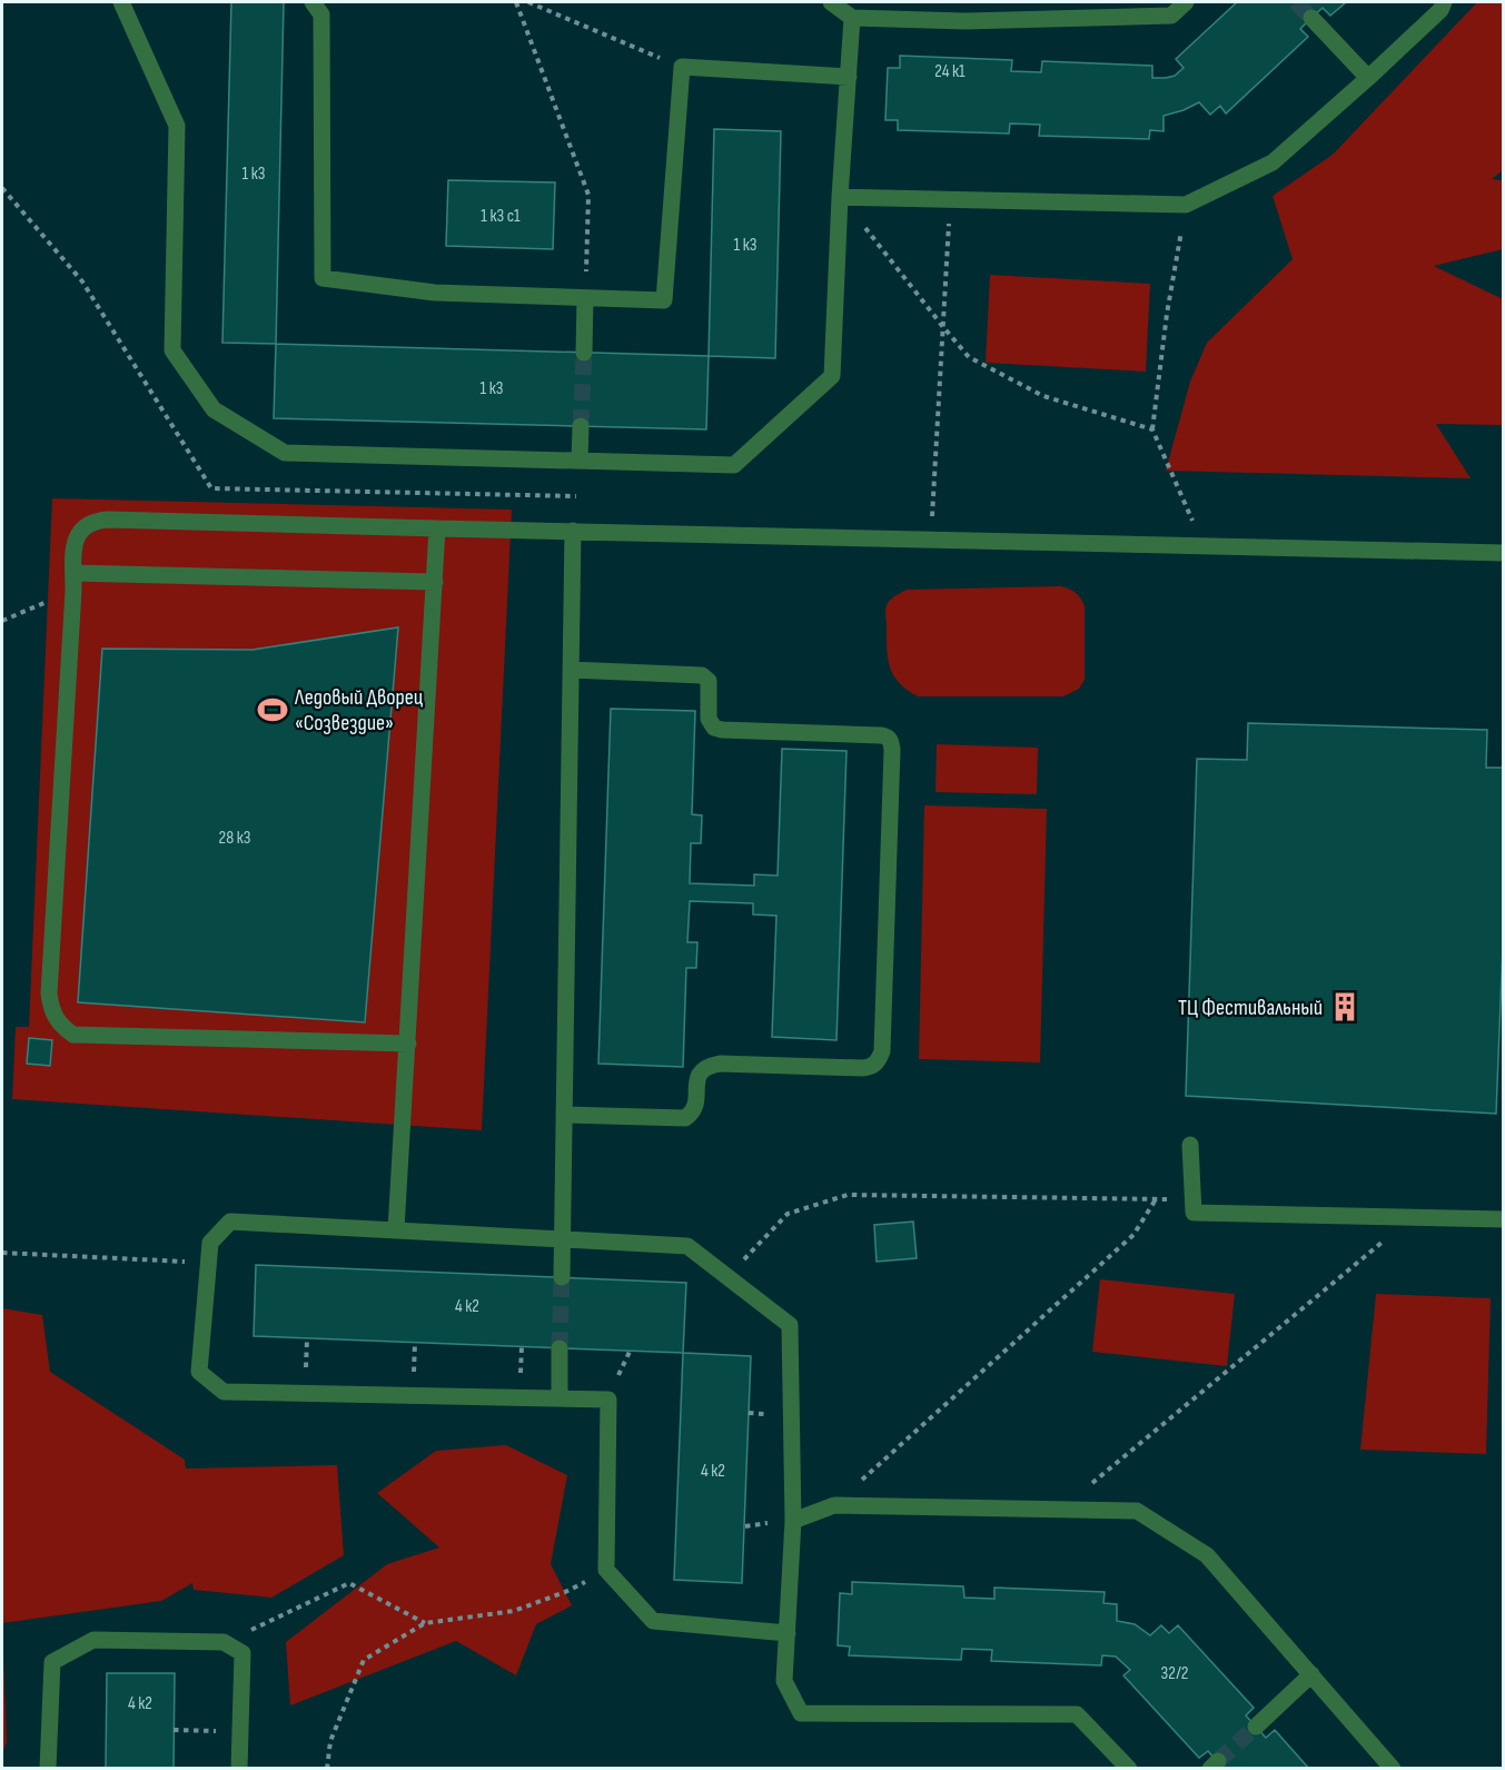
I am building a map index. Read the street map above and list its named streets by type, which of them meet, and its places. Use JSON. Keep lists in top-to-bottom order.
{
  "places": {
    "sports": ["Ледовый Дворец «Созвездие»"],
    "building": ["ТЦ Фестивальный"]
  },
  "house_numbers": [
    "24 к1",
    "1 к3",
    "1 к3 с1",
    "1 к3",
    "1 к3",
    "28 к3",
    "4 к2",
    "4 к2",
    "32/2",
    "4 к2"
  ]
}
